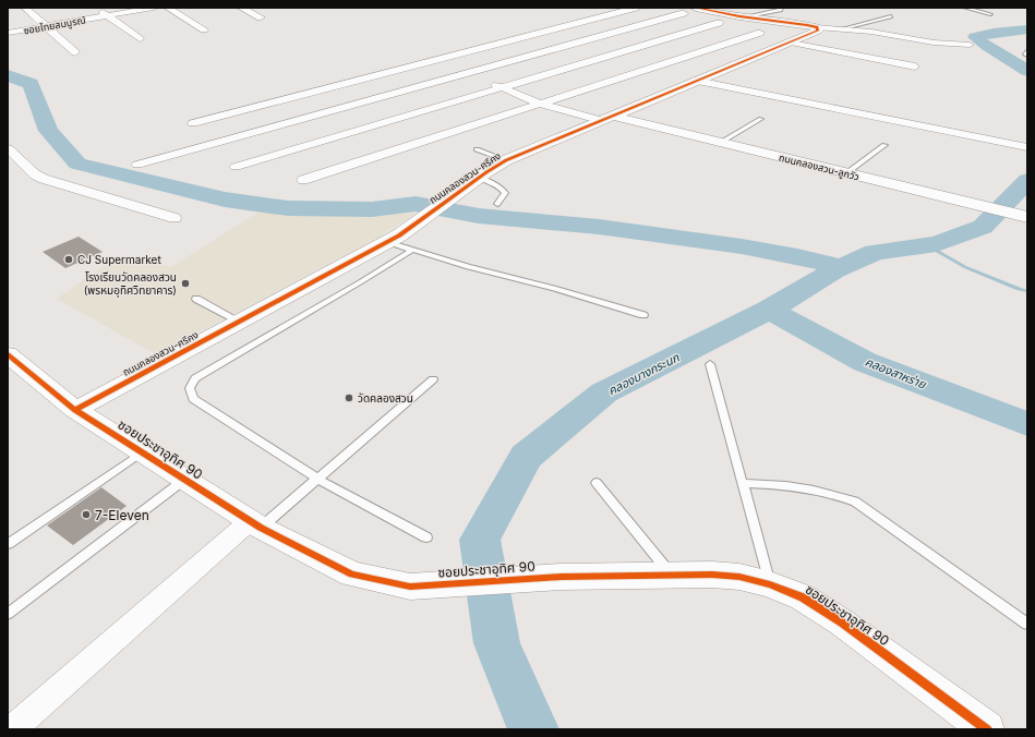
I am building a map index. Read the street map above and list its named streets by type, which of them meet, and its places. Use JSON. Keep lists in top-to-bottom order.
{
  "streets": {
    "street": [
      "ซอยไทยสมบูรณ์",
      "ถนนคลองสวน-ลูกวัว",
      "ถนนคลองสวน-ศรีคง",
      "ซอยประชาอุทิศ 90"
    ]
  },
  "crossings": [
    ["ถนนคลองสวน-ลูกวัว", "ถนนคลองสวน-ศรีคง"],
    ["ถนนคลองสวน-ศรีคง", "ซอยประชาอุทิศ 90"]
  ],
  "water": ["คลองสาหร่าย", "คลองบางกระนก"],
  "places": [
    "CJ Supermarket",
    "โรงเรียนวัดคลองสวน (พรหมอุทิศวิทยาคาร)",
    "วัดคลองสวน",
    "7-Eleven"
  ]
}
